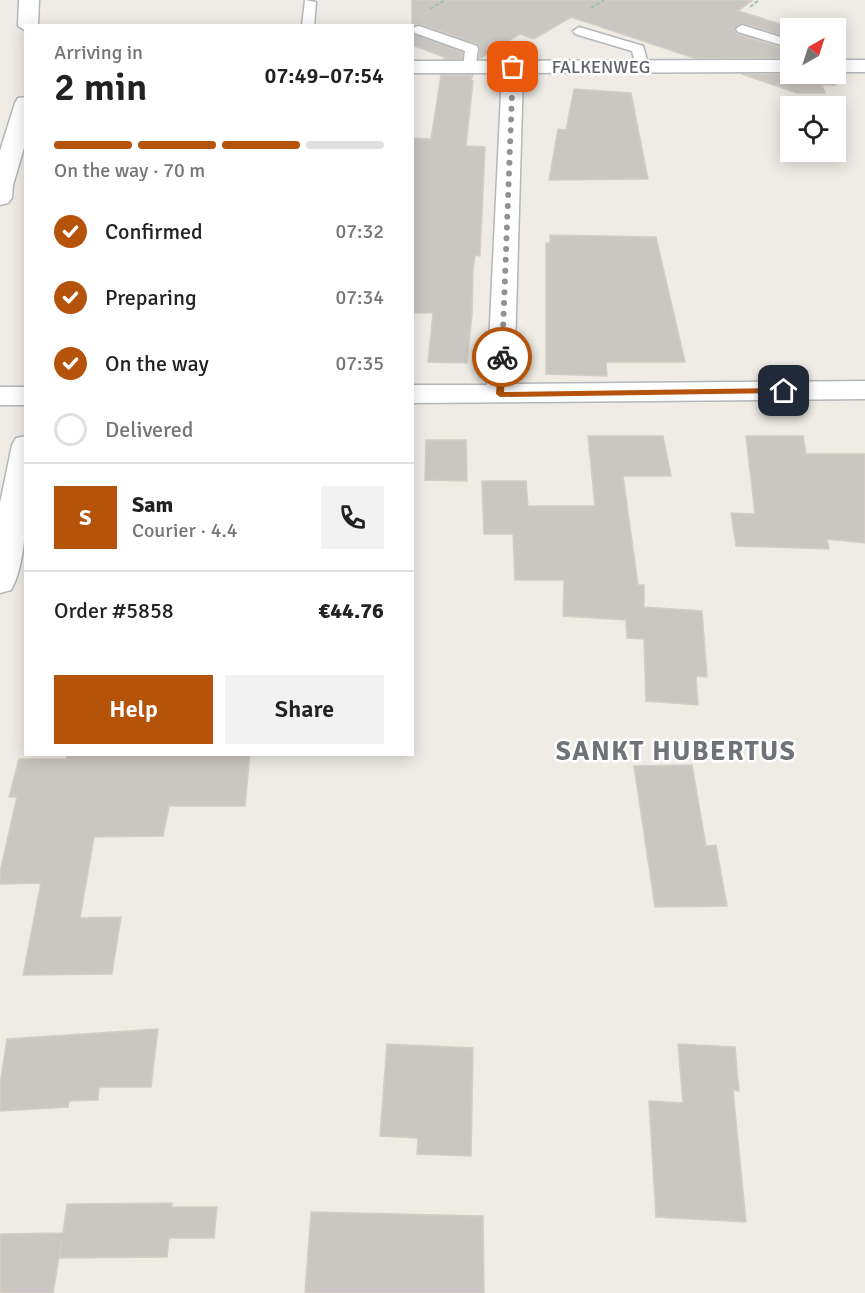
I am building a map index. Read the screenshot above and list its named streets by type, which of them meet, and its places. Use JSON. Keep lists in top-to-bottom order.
{
  "streets": {
    "street": ["FALKENWEG"]
  },
  "districts": ["SANKT HUBERTUS"],
  "north": "top right",
  "page": {
    "heading": ["2 min", "Arriving in", "07:49–07:54"],
    "panel": [
      "Sam",
      "Courier · 4.4",
      "Order #5858",
      "€44.76"
    ],
    "bar": "On the way · 70 m",
    "list": [
      ["Confirmed", "07:32"],
      ["Preparing", "07:34"],
      ["On the way", "07:35"],
      "Delivered"
    ],
    "round": "S",
    "buttons": ["Help", "Share"]
  }
}
